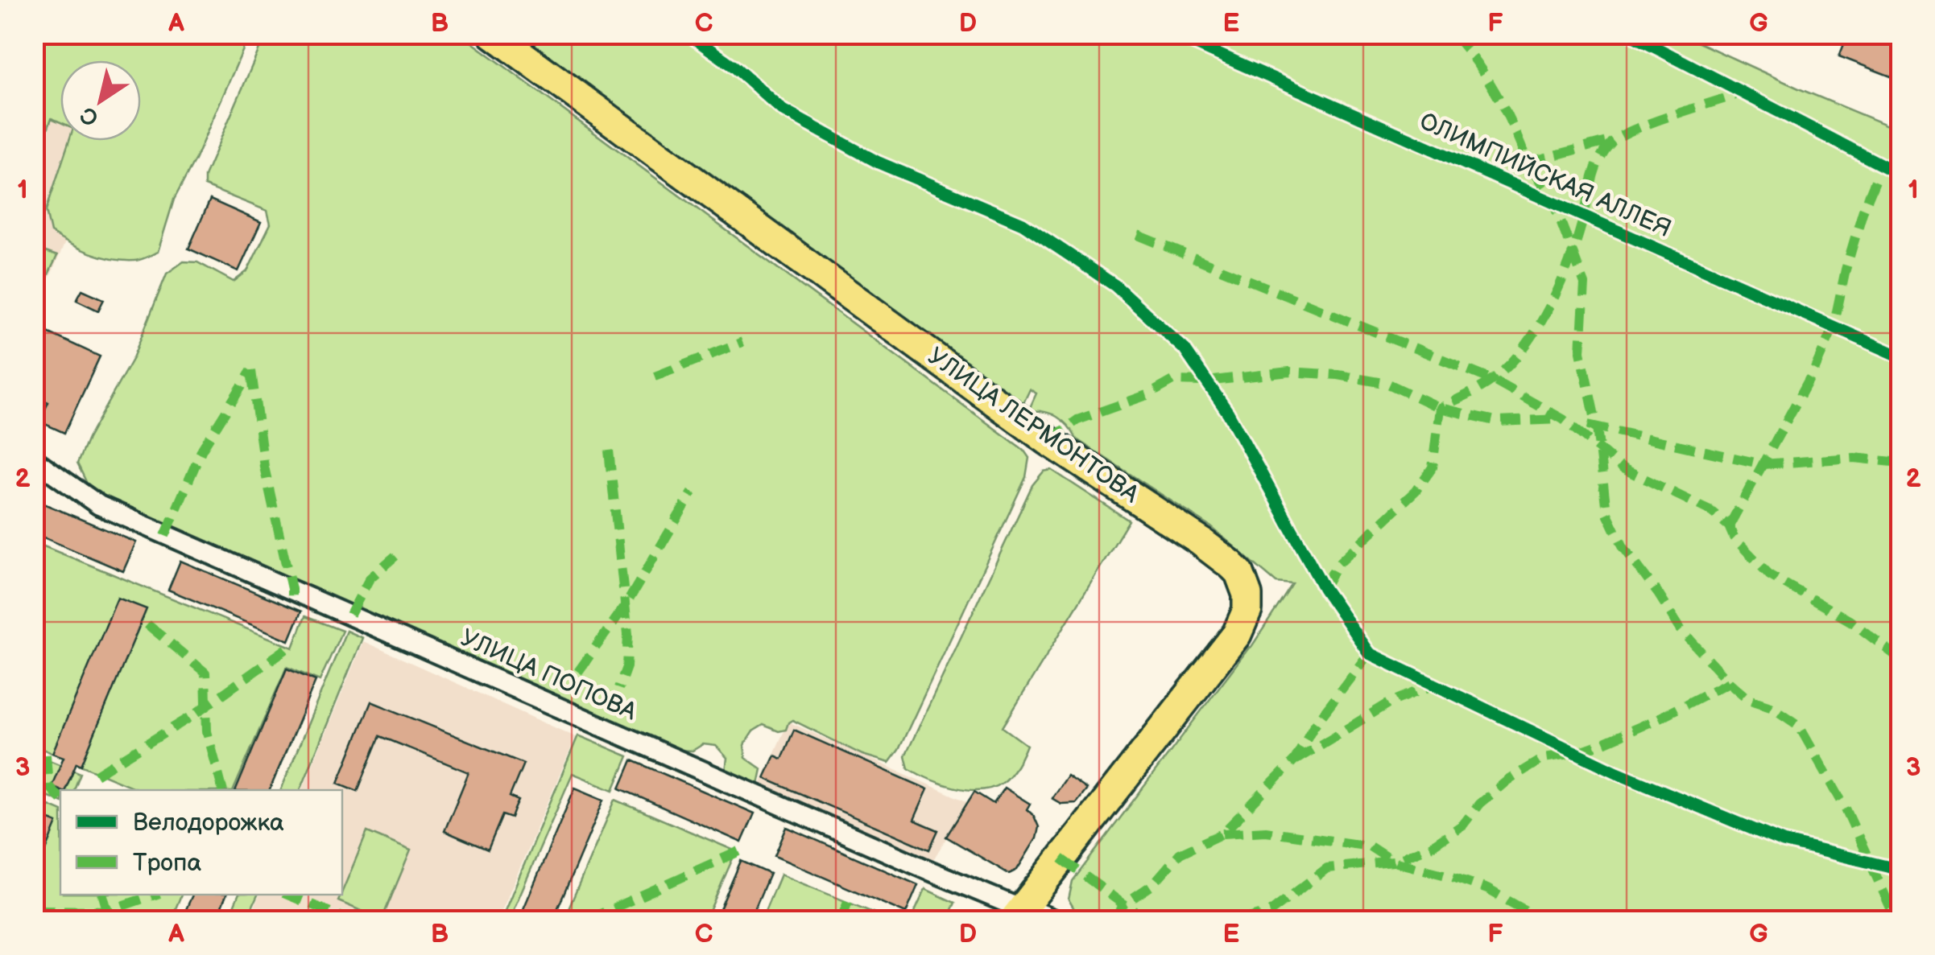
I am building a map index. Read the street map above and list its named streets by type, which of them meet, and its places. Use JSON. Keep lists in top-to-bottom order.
{
  "streets": {
    "main road": ["УЛИЦА ЛЕРМОНТОВА"],
    "street": ["УЛИЦА ПОПОВА"],
    "cycle path": ["ОЛИМПИЙСКАЯ АЛЛЕЯ"]
  },
  "crossings": [
    ["УЛИЦА ЛЕРМОНТОВА", "УЛИЦА ПОПОВА"]
  ],
  "legend": ["Велодорожка", "Тропа"],
  "north": "bottom left",
  "grid": {
    "columns": [
      "A",
      "B",
      "C",
      "D",
      "E",
      "F",
      "G"
    ],
    "rows": ["1", "2", "3"]
  }
}
